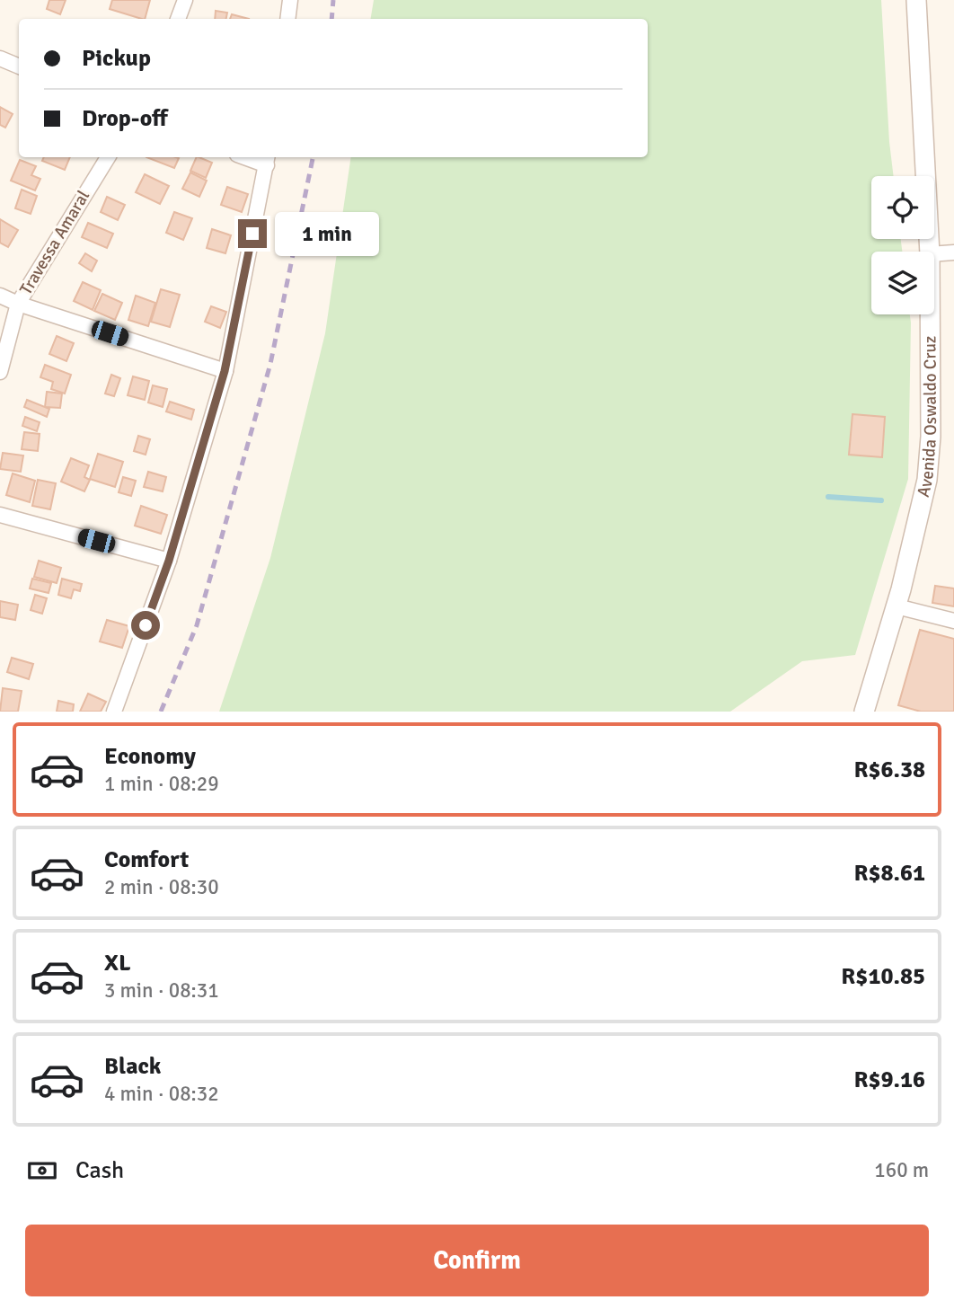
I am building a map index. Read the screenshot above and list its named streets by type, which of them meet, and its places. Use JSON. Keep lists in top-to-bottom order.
{
  "streets": {
    "street": ["Travessa Amaral", "Avenida Oswaldo Cruz"]
  },
  "page": {
    "banner": ["Pickup", "Drop-off"],
    "bubble": "1 min",
    "list": [
      {
        "name": "Economy",
        "note": "1 min · 08:29",
        "value": "R$6.38"
      },
      {
        "name": "Comfort",
        "note": "2 min · 08:30",
        "value": "R$8.61"
      },
      {
        "name": "XL",
        "note": "3 min · 08:31",
        "value": "R$10.85"
      },
      {
        "name": "Black",
        "note": "4 min · 08:32",
        "value": "R$9.16"
      }
    ],
    "pay": ["Cash", "160 m"],
    "buttons": "Confirm"
  }
}
